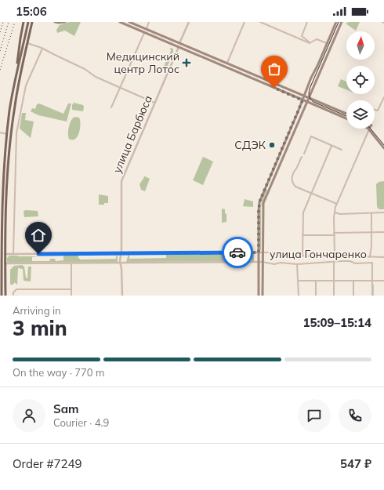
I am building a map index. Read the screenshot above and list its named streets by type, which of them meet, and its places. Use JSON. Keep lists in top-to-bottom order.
{
  "streets": {
    "main road": ["улица Барбюса", "улица Гончаренко"]
  },
  "crossings": [
    ["улица Барбюса", "улица Гончаренко"]
  ],
  "places": {
    "health": ["Медицинский центр Лотос"],
    "other": ["СДЭК"]
  },
  "north": "top",
  "page": {
    "status": "15:06",
    "heading": ["3 min", "Arriving in", "15:09–15:14"],
    "panel": [
      "Sam",
      "Courier · 4.9",
      "Order #7249",
      "547 ₽"
    ],
    "bar": "On the way · 770 m"
  }
}
